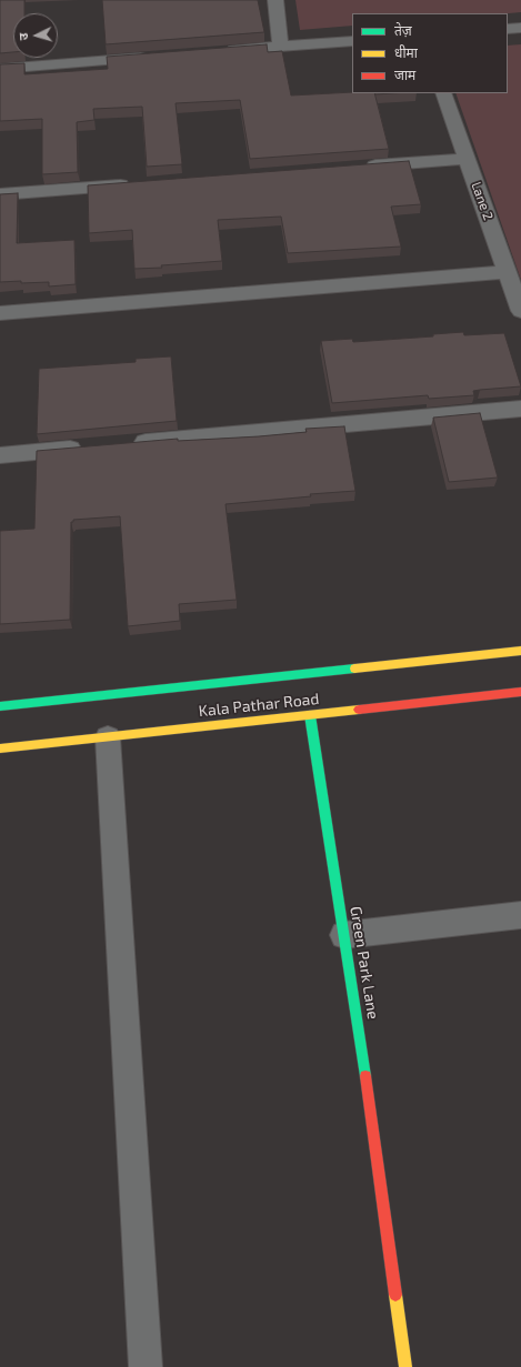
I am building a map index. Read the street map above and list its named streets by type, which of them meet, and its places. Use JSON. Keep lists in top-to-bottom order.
{
  "streets": {
    "street": ["Lane 2", "Kala Pathar Road", "Green Park Lane"]
  },
  "crossings": [
    ["Kala Pathar Road", "Green Park Lane"]
  ],
  "legend": ["तेज़", "धीमा", "जाम"],
  "north": "left"
}
